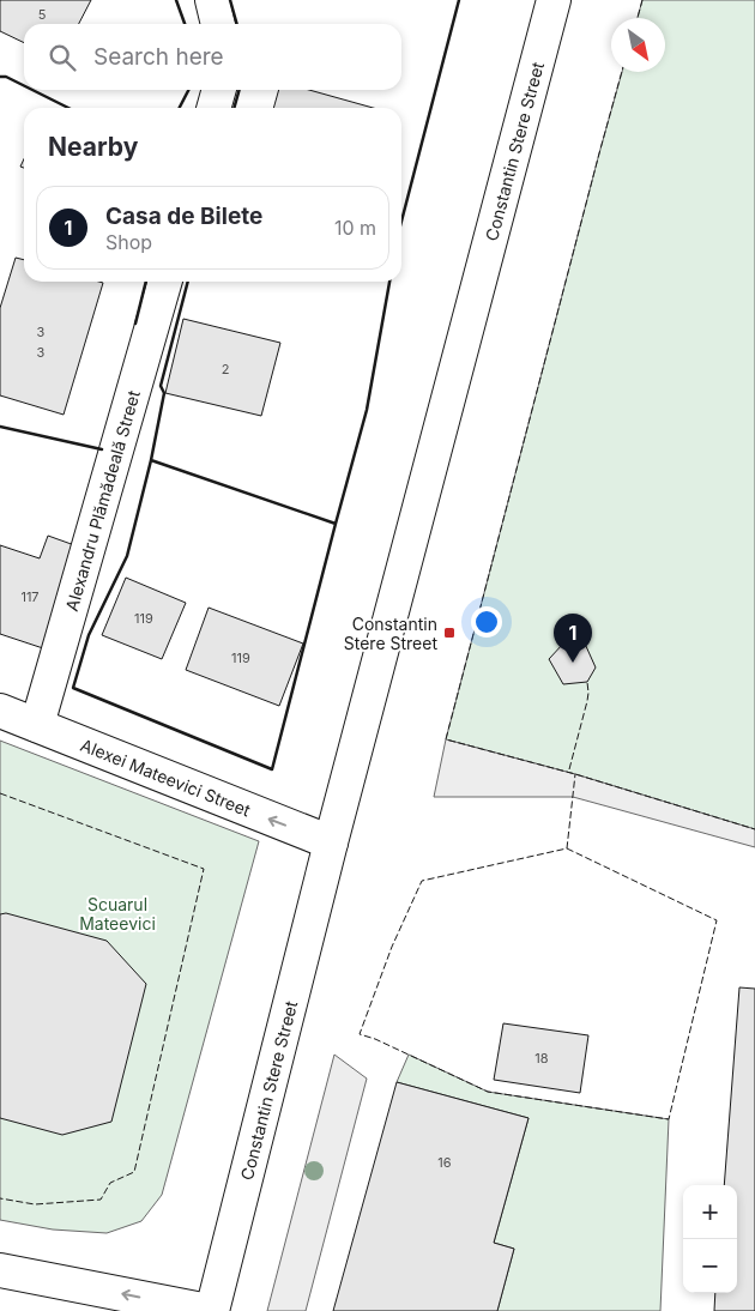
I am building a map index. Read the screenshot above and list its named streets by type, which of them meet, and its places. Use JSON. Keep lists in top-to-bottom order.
{
  "streets": {
    "main road": ["Constantin Stere Street", "Alexandru Plămădeală Street", "Alexei Mateevici Street"]
  },
  "crossings": [
    ["Constantin Stere Street", "Alexei Mateevici Street"],
    ["Alexandru Plămădeală Street", "Alexei Mateevici Street"]
  ],
  "one_way": ["Alexei Mateevici Street"],
  "parks": ["Scuarul Mateevici"],
  "places": {
    "transit": ["Constantin Stere Street"]
  },
  "house_numbers": [
    "5",
    "3",
    "3",
    "2",
    "117",
    "119",
    "119",
    "18",
    "16"
  ],
  "north": "bottom right",
  "page": {
    "search": "Search here",
    "heading": "Nearby",
    "list": [
      {
        "mark": "1",
        "name": "Casa de Bilete",
        "note": "Shop",
        "value": "10 m"
      }
    ],
    "pins": "1",
    "map_buttons": ["+", "−"]
  }
}
